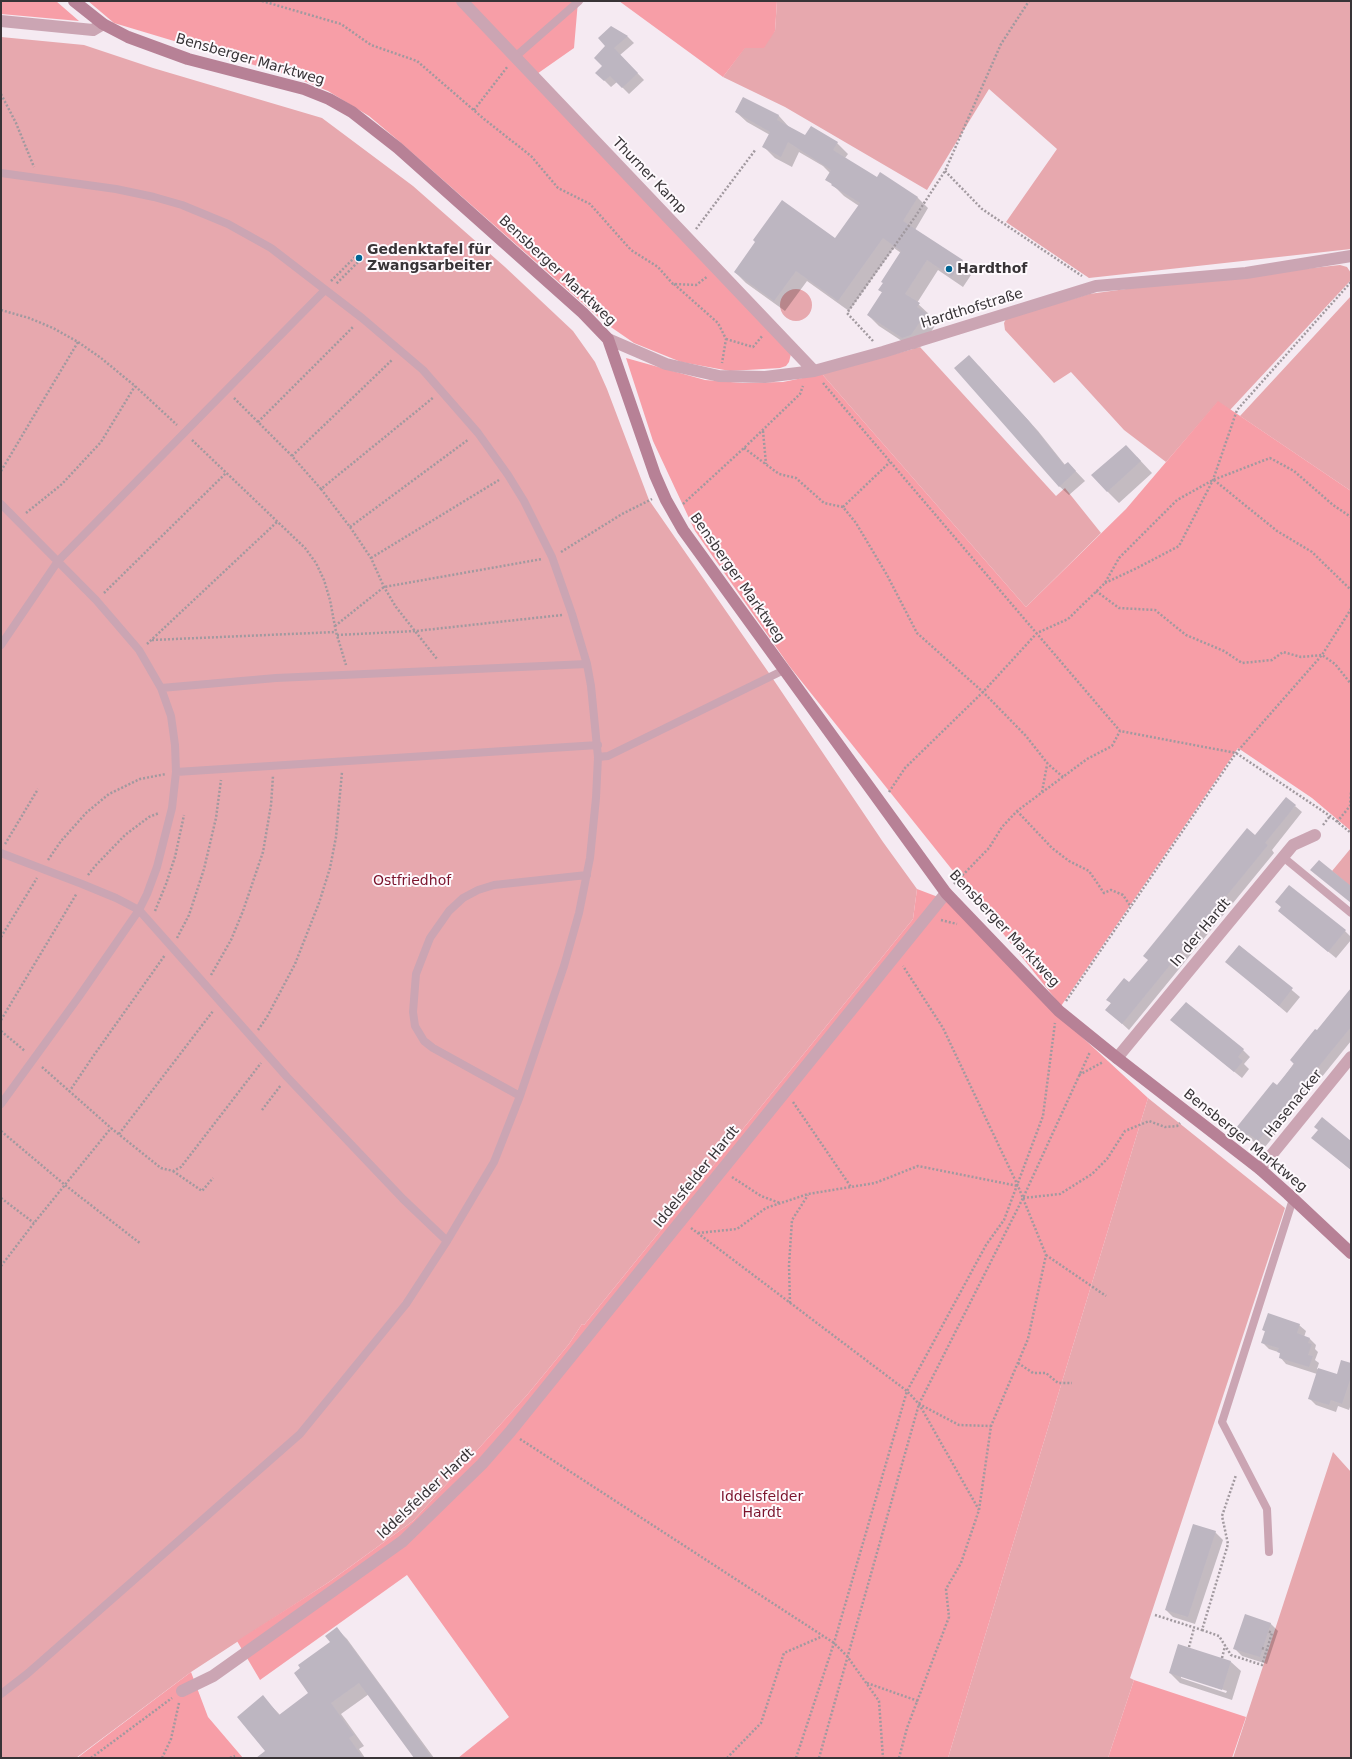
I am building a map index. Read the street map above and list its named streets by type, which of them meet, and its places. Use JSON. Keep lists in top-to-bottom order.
{
  "streets": {
    "street": [
      "Bensberger Marktweg",
      "Thurner Kamp",
      "Hardthofstraße",
      "In der Hardt",
      "Hasenacker",
      "Iddelsfelder Hardt"
    ]
  },
  "crossings": [
    ["Bensberger Marktweg", "Hardthofstraße"],
    ["Bensberger Marktweg", "In der Hardt"],
    ["Bensberger Marktweg", "Hasenacker"],
    ["Bensberger Marktweg", "Iddelsfelder Hardt"],
    ["Thurner Kamp", "Hardthofstraße"]
  ],
  "parks": ["Ostfriedhof", "Iddelsfelder Hardt"],
  "places": ["Gedenktafel für Zwangsarbeiter", "Hardthof"]
}
